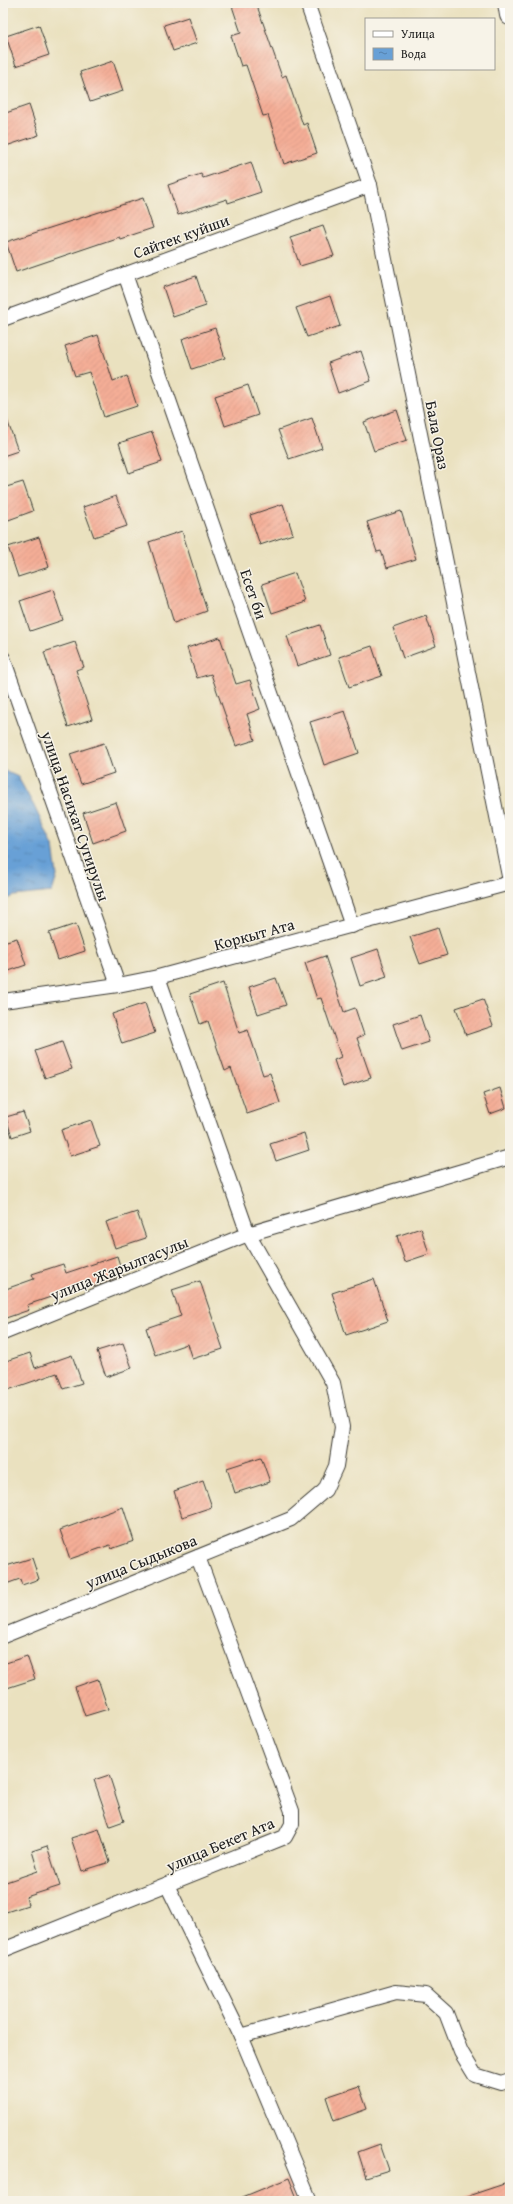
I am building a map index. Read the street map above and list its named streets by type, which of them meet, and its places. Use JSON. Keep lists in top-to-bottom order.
{
  "streets": {
    "street": [
      "Сайтек куйши",
      "Бала Ораз",
      "Есет би",
      "улица Насихат Сугирулы",
      "Коркыт Ата",
      "улица Жарылгасулы",
      "улица Сыдыкова",
      "улица Бекет Ата"
    ]
  },
  "crossings": [
    ["Сайтек куйши", "Бала Ораз"],
    ["Сайтек куйши", "Есет би"],
    ["Бала Ораз", "Коркыт Ата"],
    ["Есет би", "Коркыт Ата"],
    ["улица Насихат Сугирулы", "Коркыт Ата"],
    ["Коркыт Ата", "улица Сыдыкова"],
    ["улица Жарылгасулы", "улица Сыдыкова"],
    ["улица Сыдыкова", "улица Бекет Ата"]
  ],
  "legend": ["Улица", "Вода"]
}
